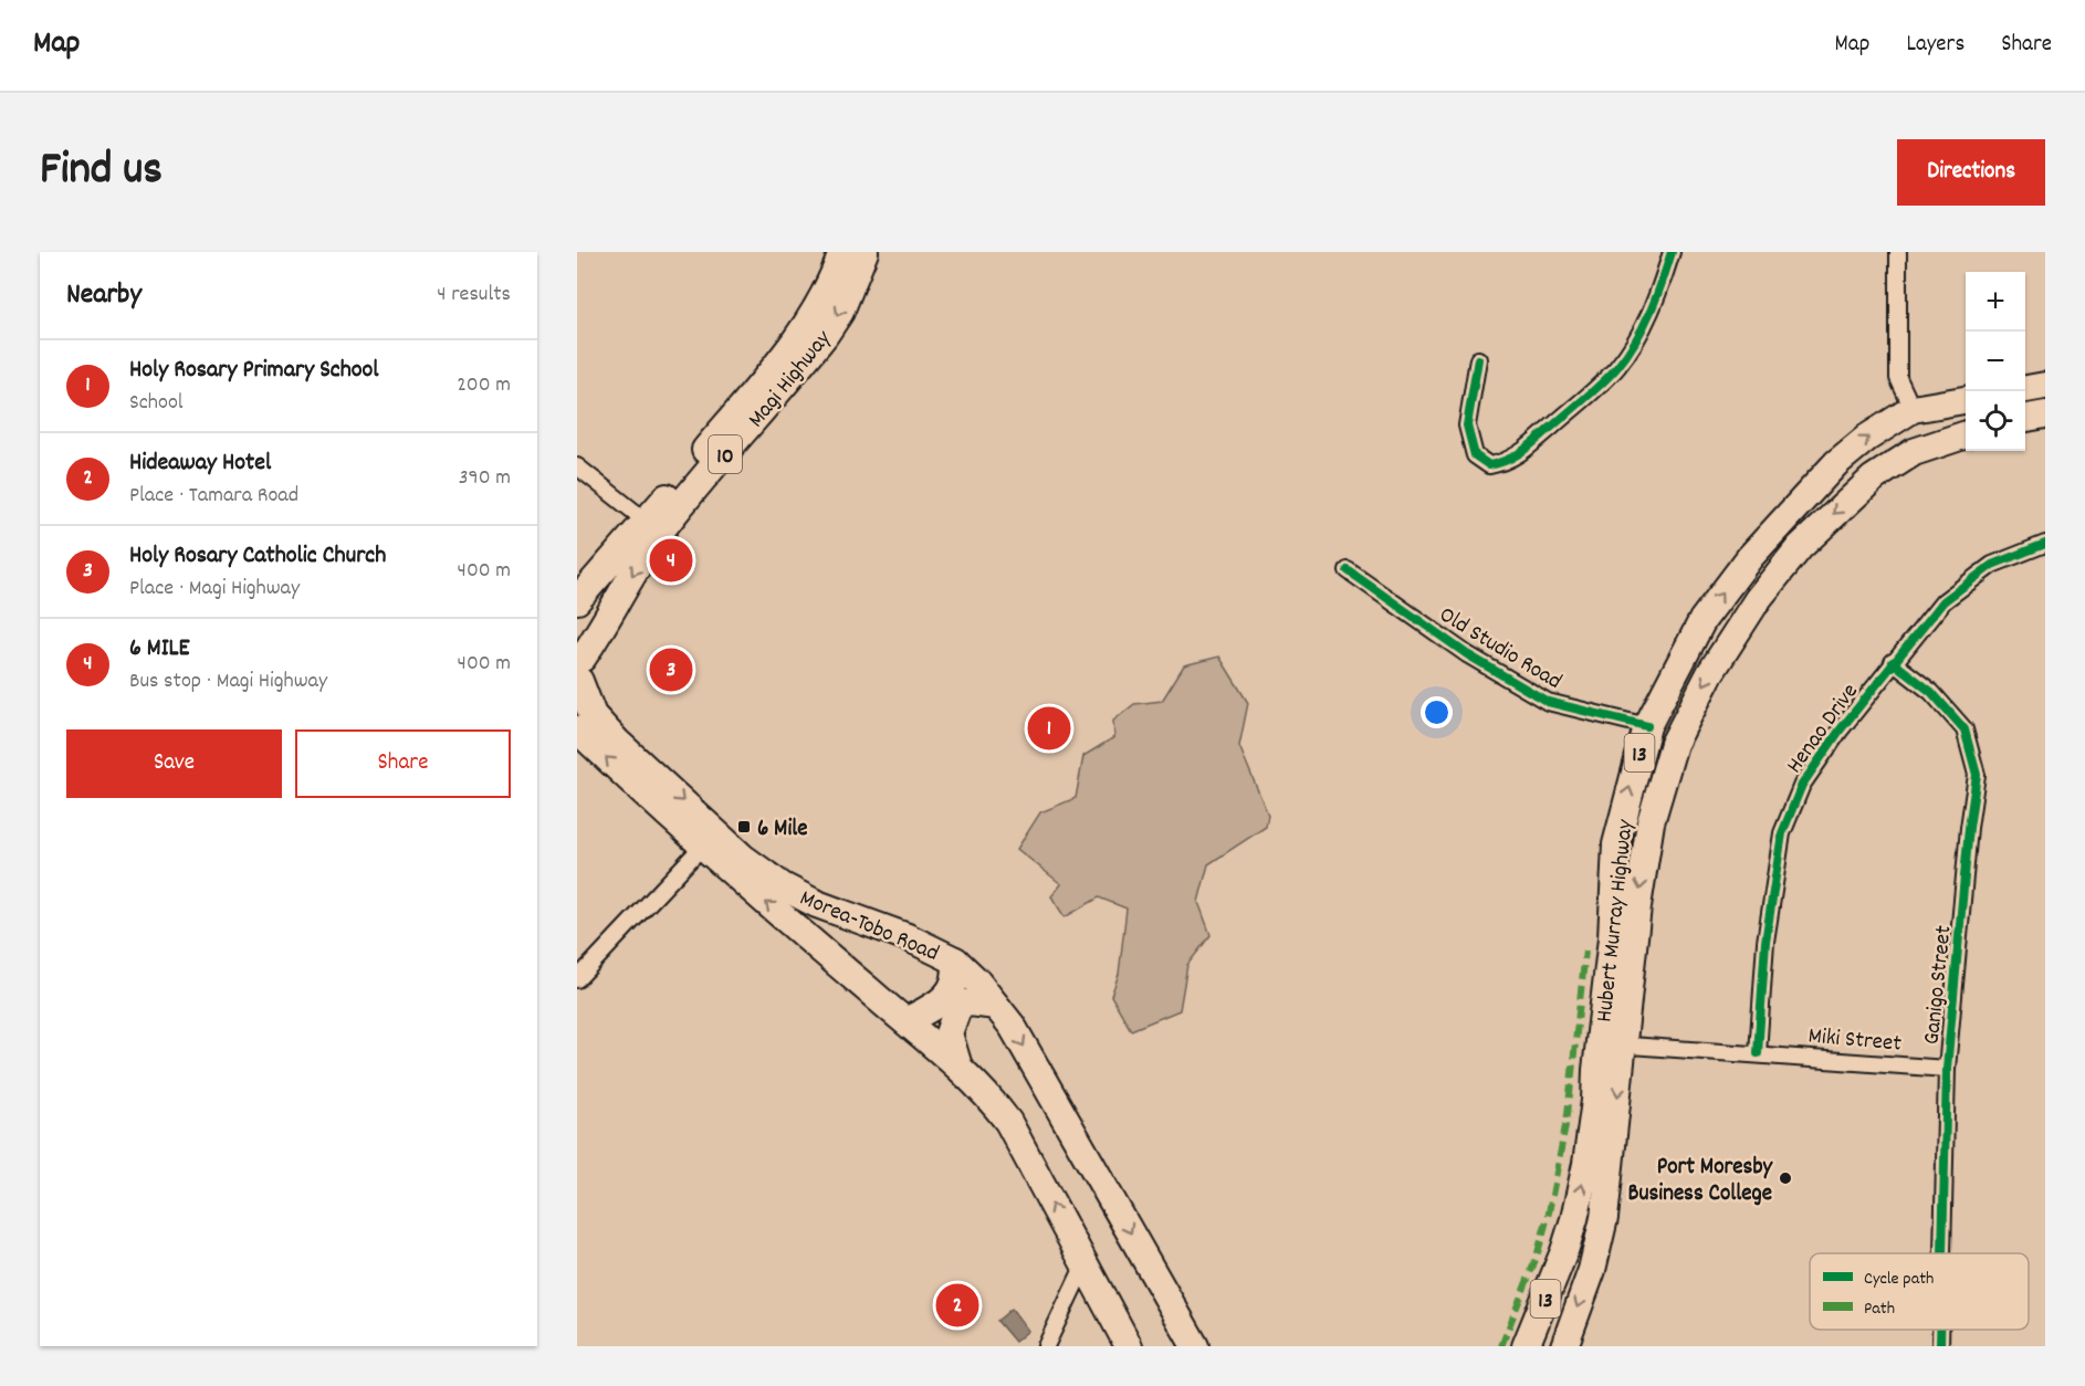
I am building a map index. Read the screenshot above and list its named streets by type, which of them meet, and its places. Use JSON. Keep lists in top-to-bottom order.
{
  "streets": {
    "highway": [
      "Magi Highway",
      "10",
      "13",
      "Hubert Murray Highway",
      "Morea-Tobo Road"
    ],
    "street": [
      "Old Studio Road",
      "Henao Drive",
      "Ganigo Street",
      "Miki Street"
    ]
  },
  "crossings": [
    ["Magi Highway", "10"],
    ["Magi Highway", "Morea-Tobo Road"],
    ["Old Studio Road", "Hubert Murray Highway"],
    ["Henao Drive", "Ganigo Street"],
    ["Henao Drive", "Miki Street"],
    ["Hubert Murray Highway", "Miki Street"],
    ["Ganigo Street", "Miki Street"]
  ],
  "places": {
    "transit": ["6 Mile"],
    "other": ["Port Moresby Business College"]
  },
  "legend": ["Cycle path", "Path"],
  "page": {
    "header": "Map",
    "nav": ["Map", "Layers", "Share"],
    "title": "Find us",
    "buttons": [
      "Directions",
      ["Save", "Share"]
    ],
    "heading": ["Nearby", "4 results"],
    "map_buttons": ["+", "−"],
    "list": [
      {
        "mark": "1",
        "name": "Holy Rosary Primary School",
        "note": "School",
        "value": "200 m"
      },
      {
        "mark": "2",
        "name": "Hideaway Hotel",
        "note": "Place · Tamara Road",
        "value": "390 m"
      },
      {
        "mark": "3",
        "name": "Holy Rosary Catholic Church",
        "note": "Place · Magi Highway",
        "value": "400 m"
      },
      {
        "mark": "4",
        "name": "6 MILE",
        "note": "Bus stop · Magi Highway",
        "value": "400 m"
      }
    ],
    "pins": [
      "4",
      "3",
      "1",
      "2"
    ]
  }
}
